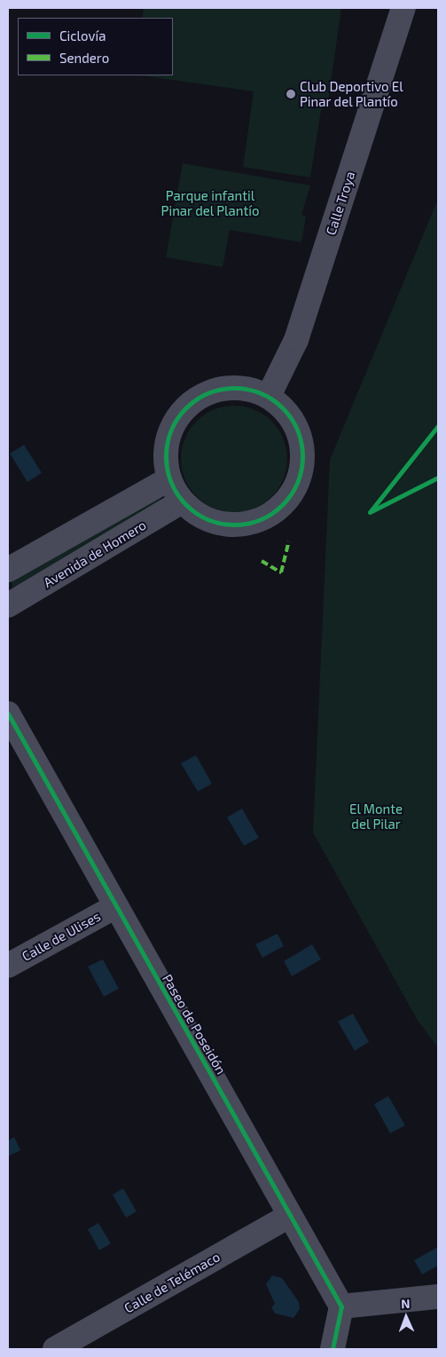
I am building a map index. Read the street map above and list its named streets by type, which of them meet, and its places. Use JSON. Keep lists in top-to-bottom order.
{
  "streets": {
    "street": [
      "Calle Troya",
      "Avenida de Homero",
      "Calle de Ulises",
      "Paseo de Poseidón",
      "Calle de Telémaco"
    ]
  },
  "crossings": [
    ["Calle Troya", "Avenida de Homero"],
    ["Calle de Ulises", "Paseo de Poseidón"],
    ["Paseo de Poseidón", "Calle de Telémaco"]
  ],
  "parks": ["Parque infantil Pinar del Plantío", "El Monte del Pilar"],
  "places": ["Club Deportivo El Pinar del Plantío"],
  "legend": ["Ciclovía", "Sendero"],
  "north": "top"
}
